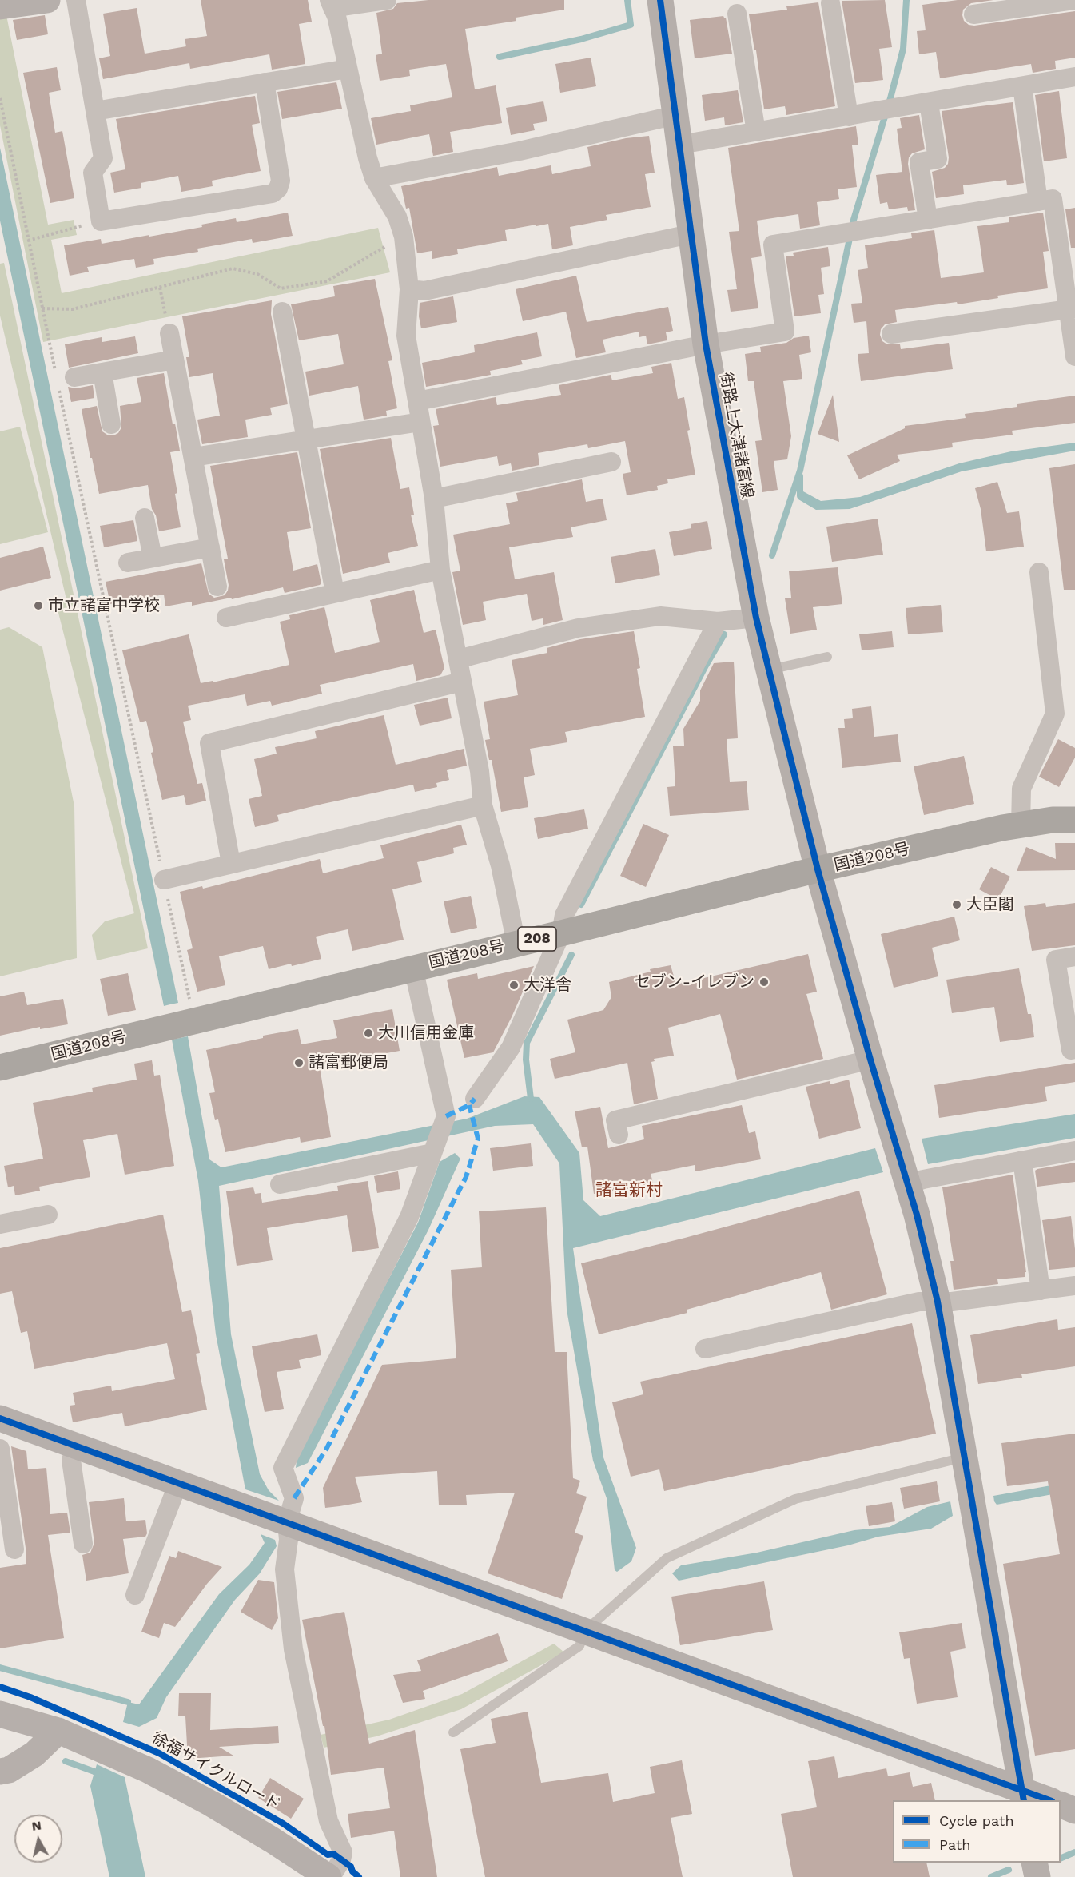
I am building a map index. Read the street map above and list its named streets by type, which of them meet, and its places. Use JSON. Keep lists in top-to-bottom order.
{
  "streets": {
    "highway": ["国道208号", "208"],
    "street": ["街路上大津諸富線"],
    "cycle path": ["徐福サイクルロード"]
  },
  "crossings": [
    ["街路上大津諸富線", "国道208号"]
  ],
  "districts": ["諸富新村"],
  "places": [
    "市立諸富中学校",
    "大臣閣",
    "セブン-イレブン",
    "大洋舎",
    "大川信用金庫",
    "諸富郵便局"
  ],
  "legend": ["Cycle path", "Path"],
  "north": "top"
}
